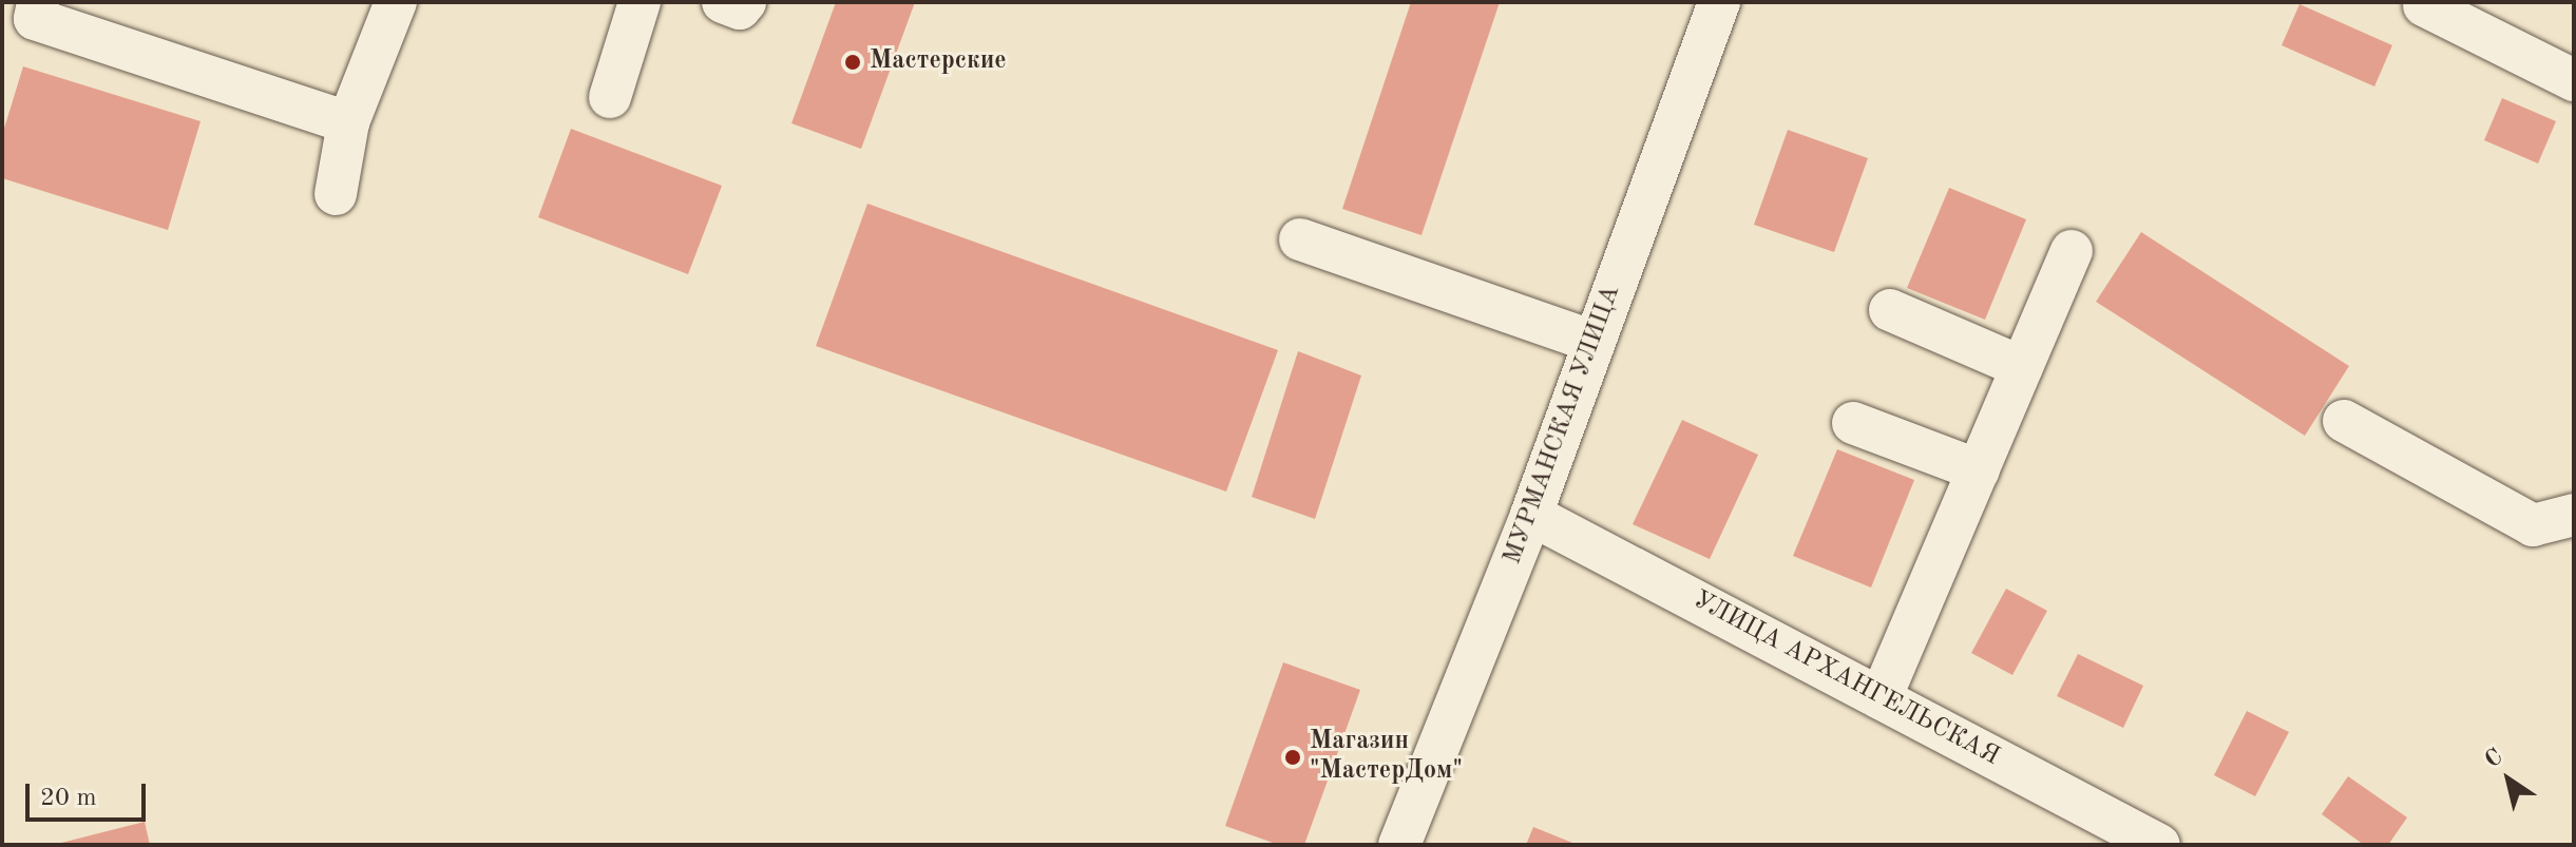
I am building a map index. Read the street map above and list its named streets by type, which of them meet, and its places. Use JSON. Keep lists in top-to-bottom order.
{
  "streets": {
    "street": ["МУРМАНСКАЯ УЛИЦА", "УЛИЦА АРХАНГЕЛЬСКАЯ"]
  },
  "crossings": [
    ["МУРМАНСКАЯ УЛИЦА", "УЛИЦА АРХАНГЕЛЬСКАЯ"]
  ],
  "places": ["Мастерские", "Магазин \"МастерДом\""],
  "scale_bar": "20 m",
  "north": "top left"
}
